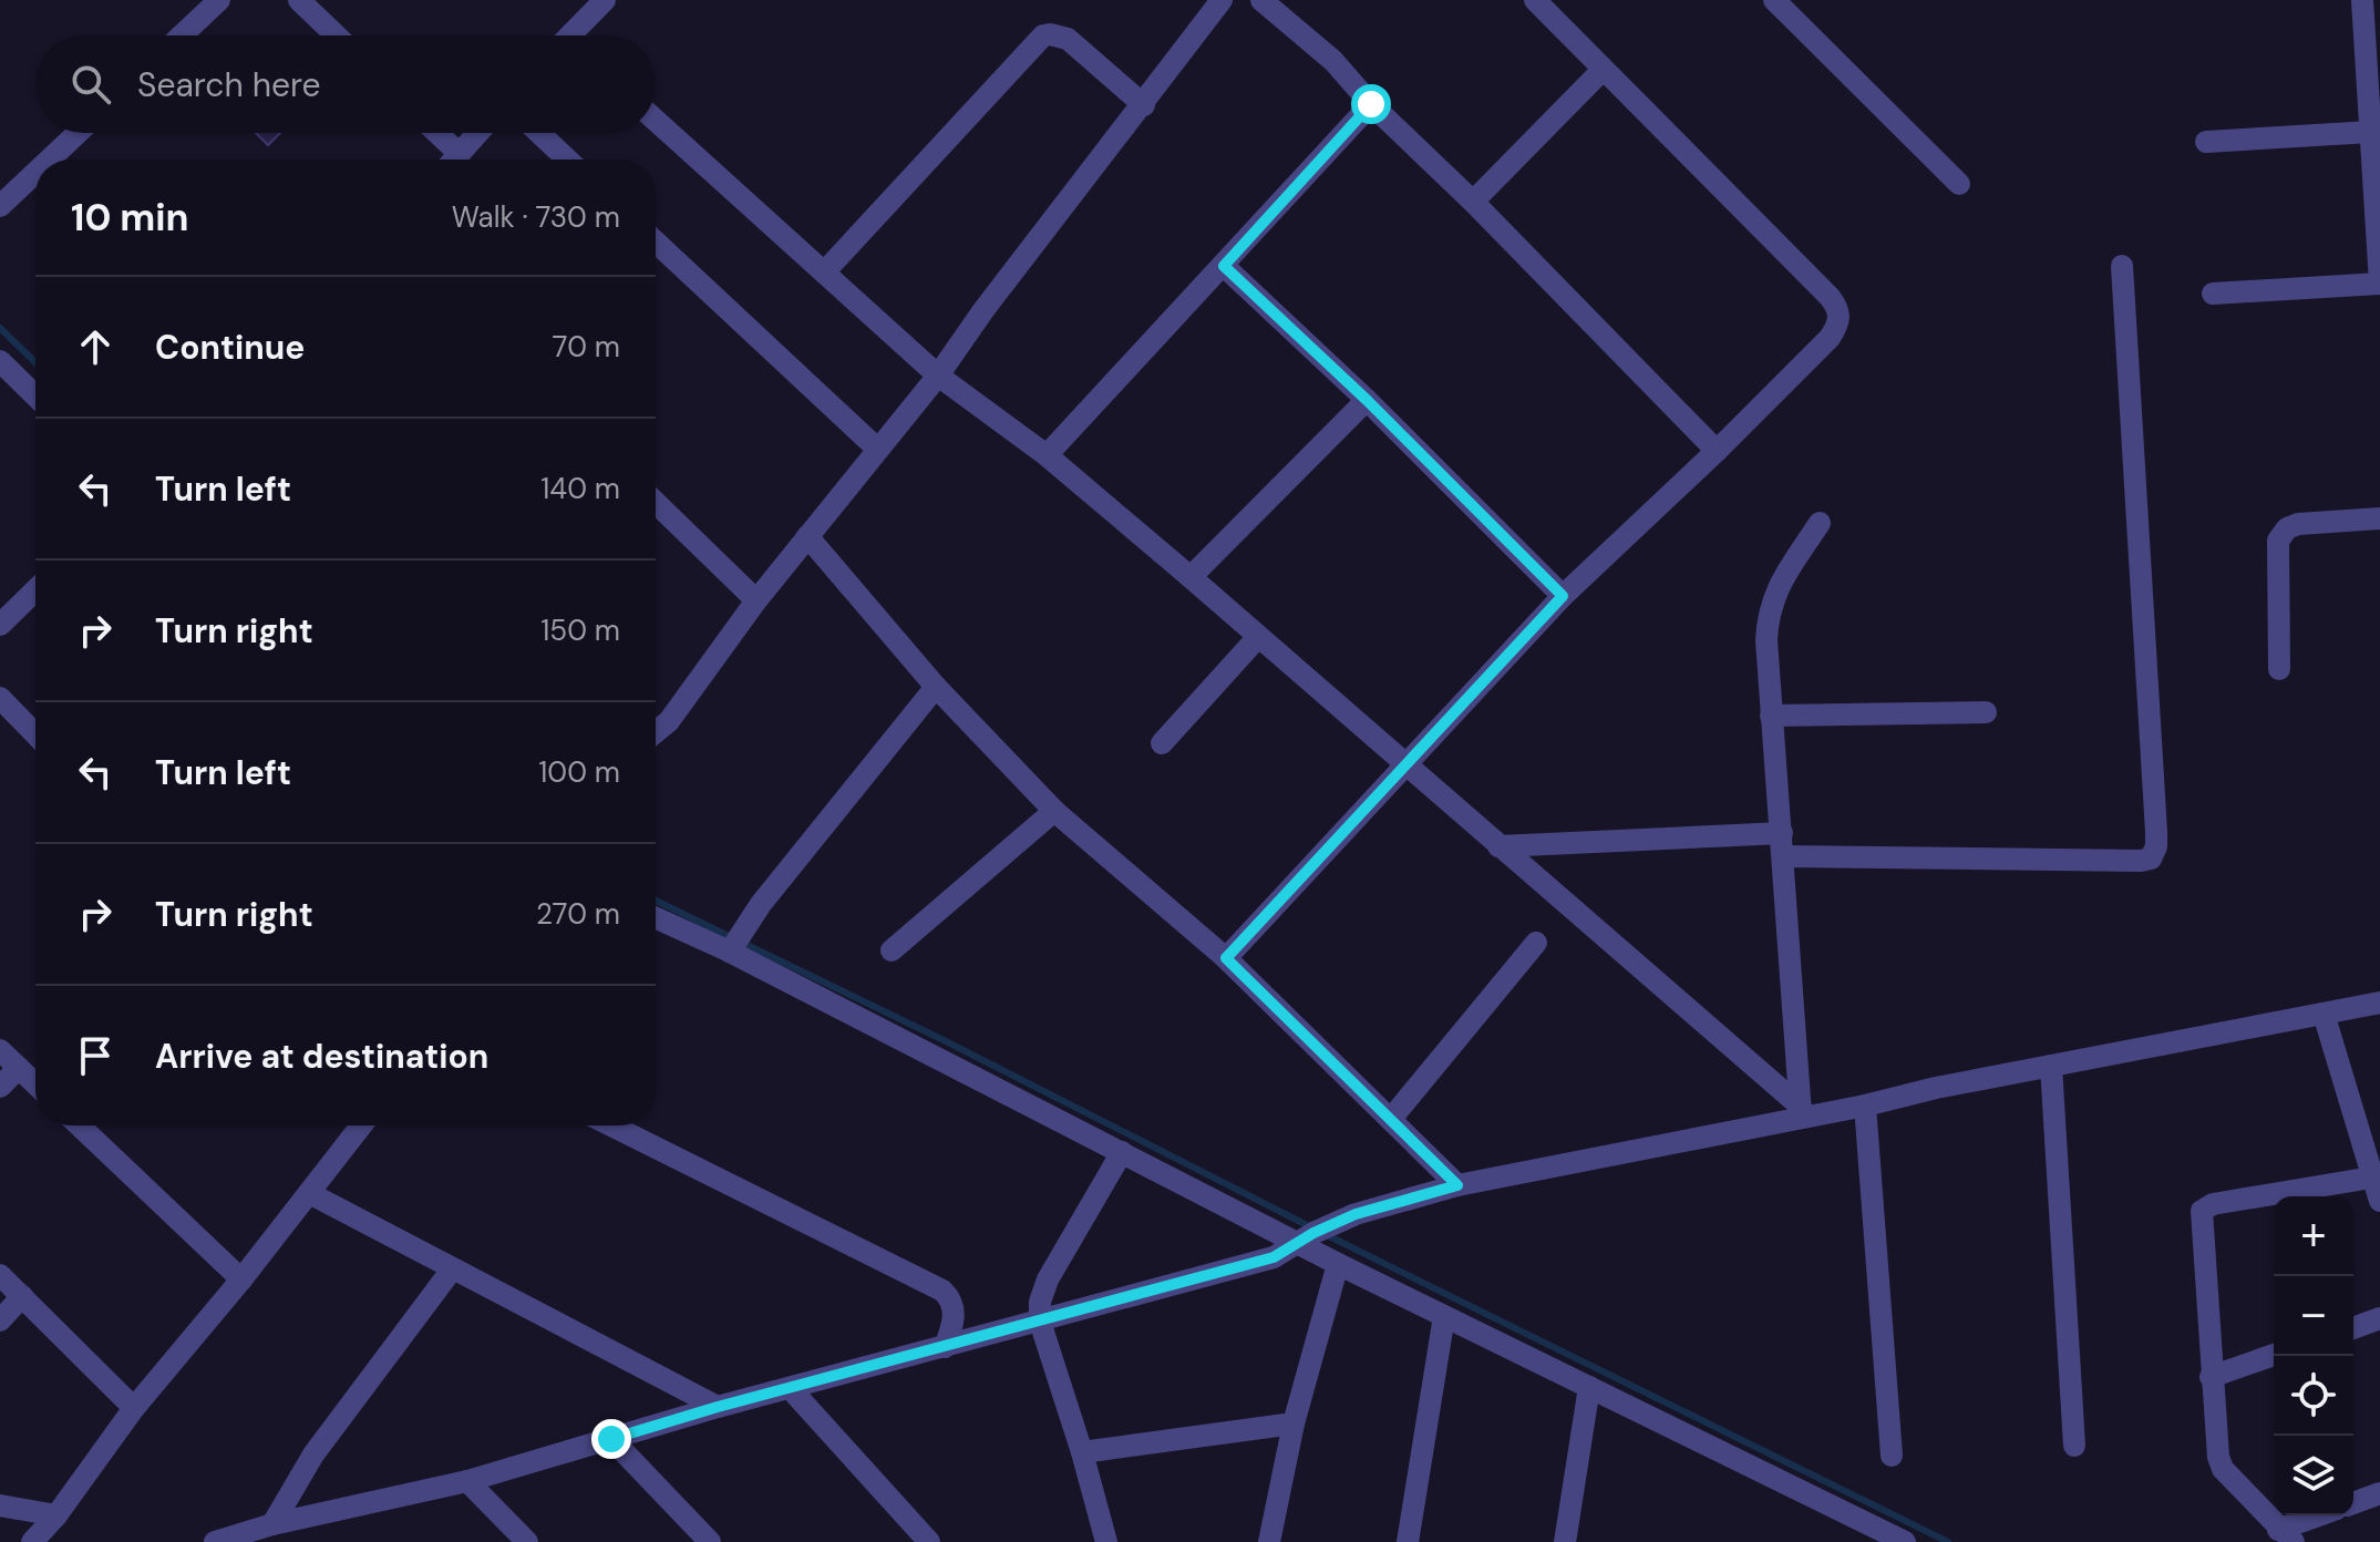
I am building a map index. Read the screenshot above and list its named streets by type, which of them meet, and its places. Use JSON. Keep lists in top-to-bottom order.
{
  "page": {
    "search": "Search here",
    "heading": ["10 min", "Walk · 730 m"],
    "list": [
      ["Continue", "70 m"],
      ["Turn left", "140 m"],
      ["Turn right", "150 m"],
      ["Turn left", "100 m"],
      ["Turn right", "270 m"],
      "Arrive at destination"
    ],
    "map_buttons": ["+", "−"]
  }
}
